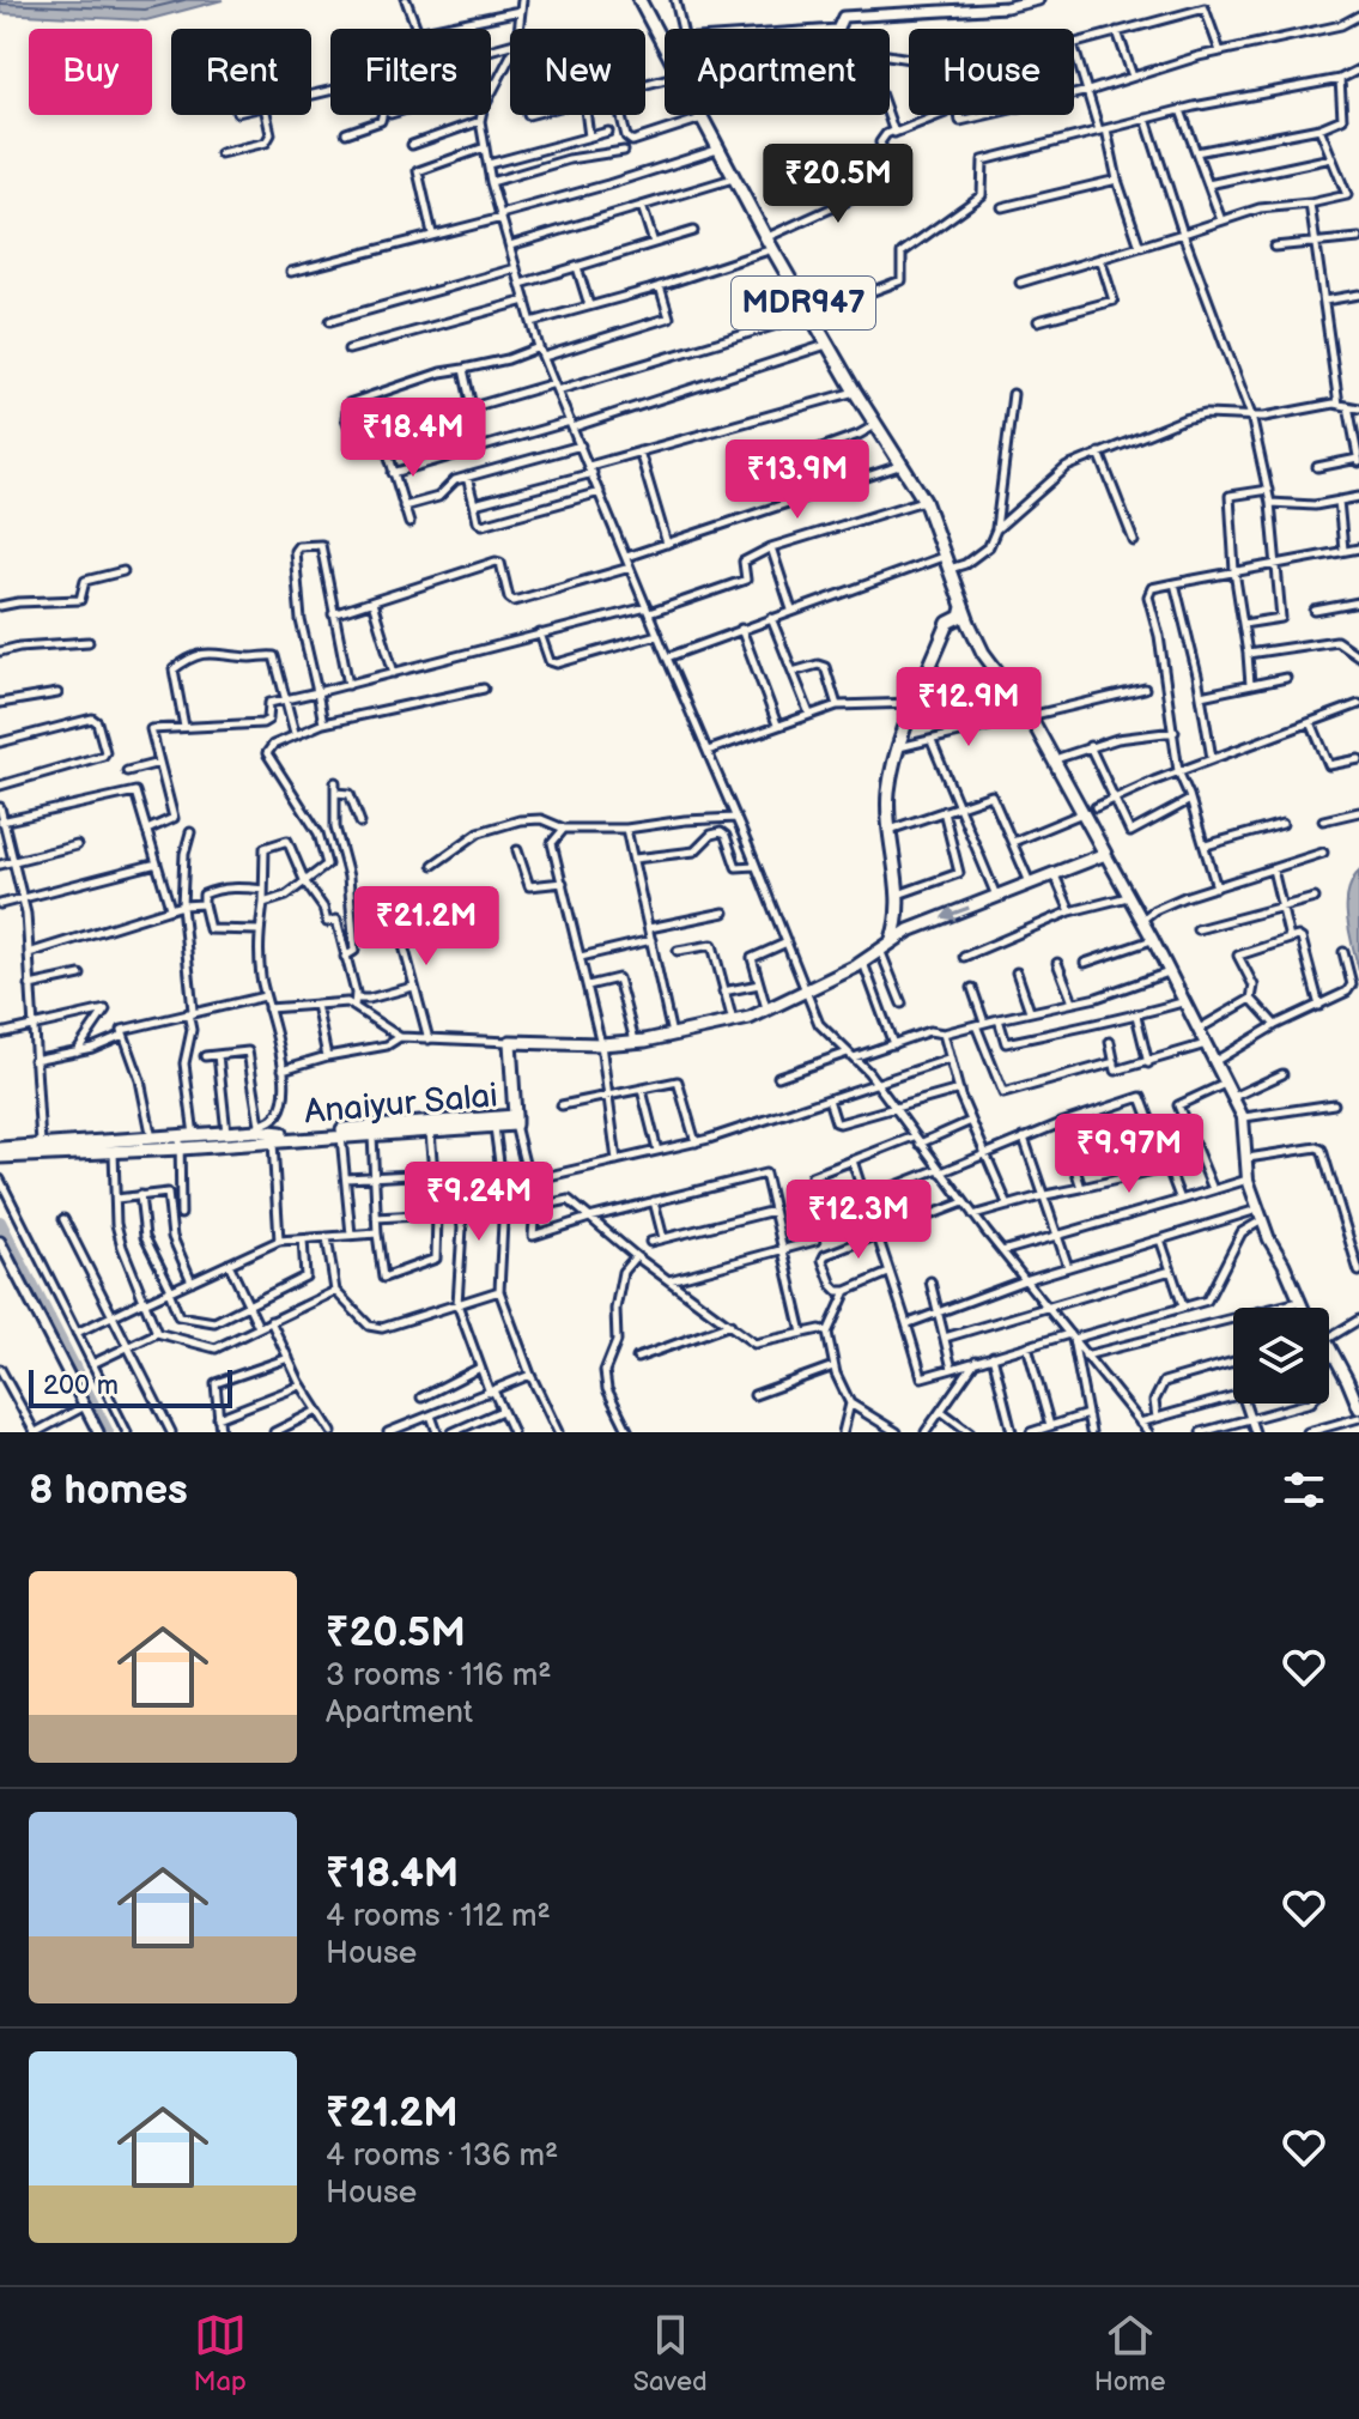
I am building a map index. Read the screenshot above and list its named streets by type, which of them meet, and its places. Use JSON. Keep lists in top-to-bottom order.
{
  "streets": {
    "main road": ["MDR947", "Anaiyur Salai"]
  },
  "scale_bar": "200 m",
  "page": {
    "chip": [
      "Buy",
      "Rent",
      "Filters",
      "New",
      "Apartment",
      "House"
    ],
    "price": [
      "₹20.5M",
      "₹18.4M",
      "₹13.9M",
      "₹12.9M",
      "₹21.2M",
      "₹9.97M",
      "₹9.24M",
      "₹12.3M"
    ],
    "scale": "200 m",
    "heading": "8 homes",
    "list": [
      {
        "name": "₹20.5M",
        "note": "3 rooms · 116 m² · Apartment"
      },
      {
        "name": "₹18.4M",
        "note": "4 rooms · 112 m² · House"
      },
      {
        "name": "₹21.2M",
        "note": "4 rooms · 136 m² · House"
      }
    ],
    "tabs": ["Map", "Saved", "Home"]
  }
}
